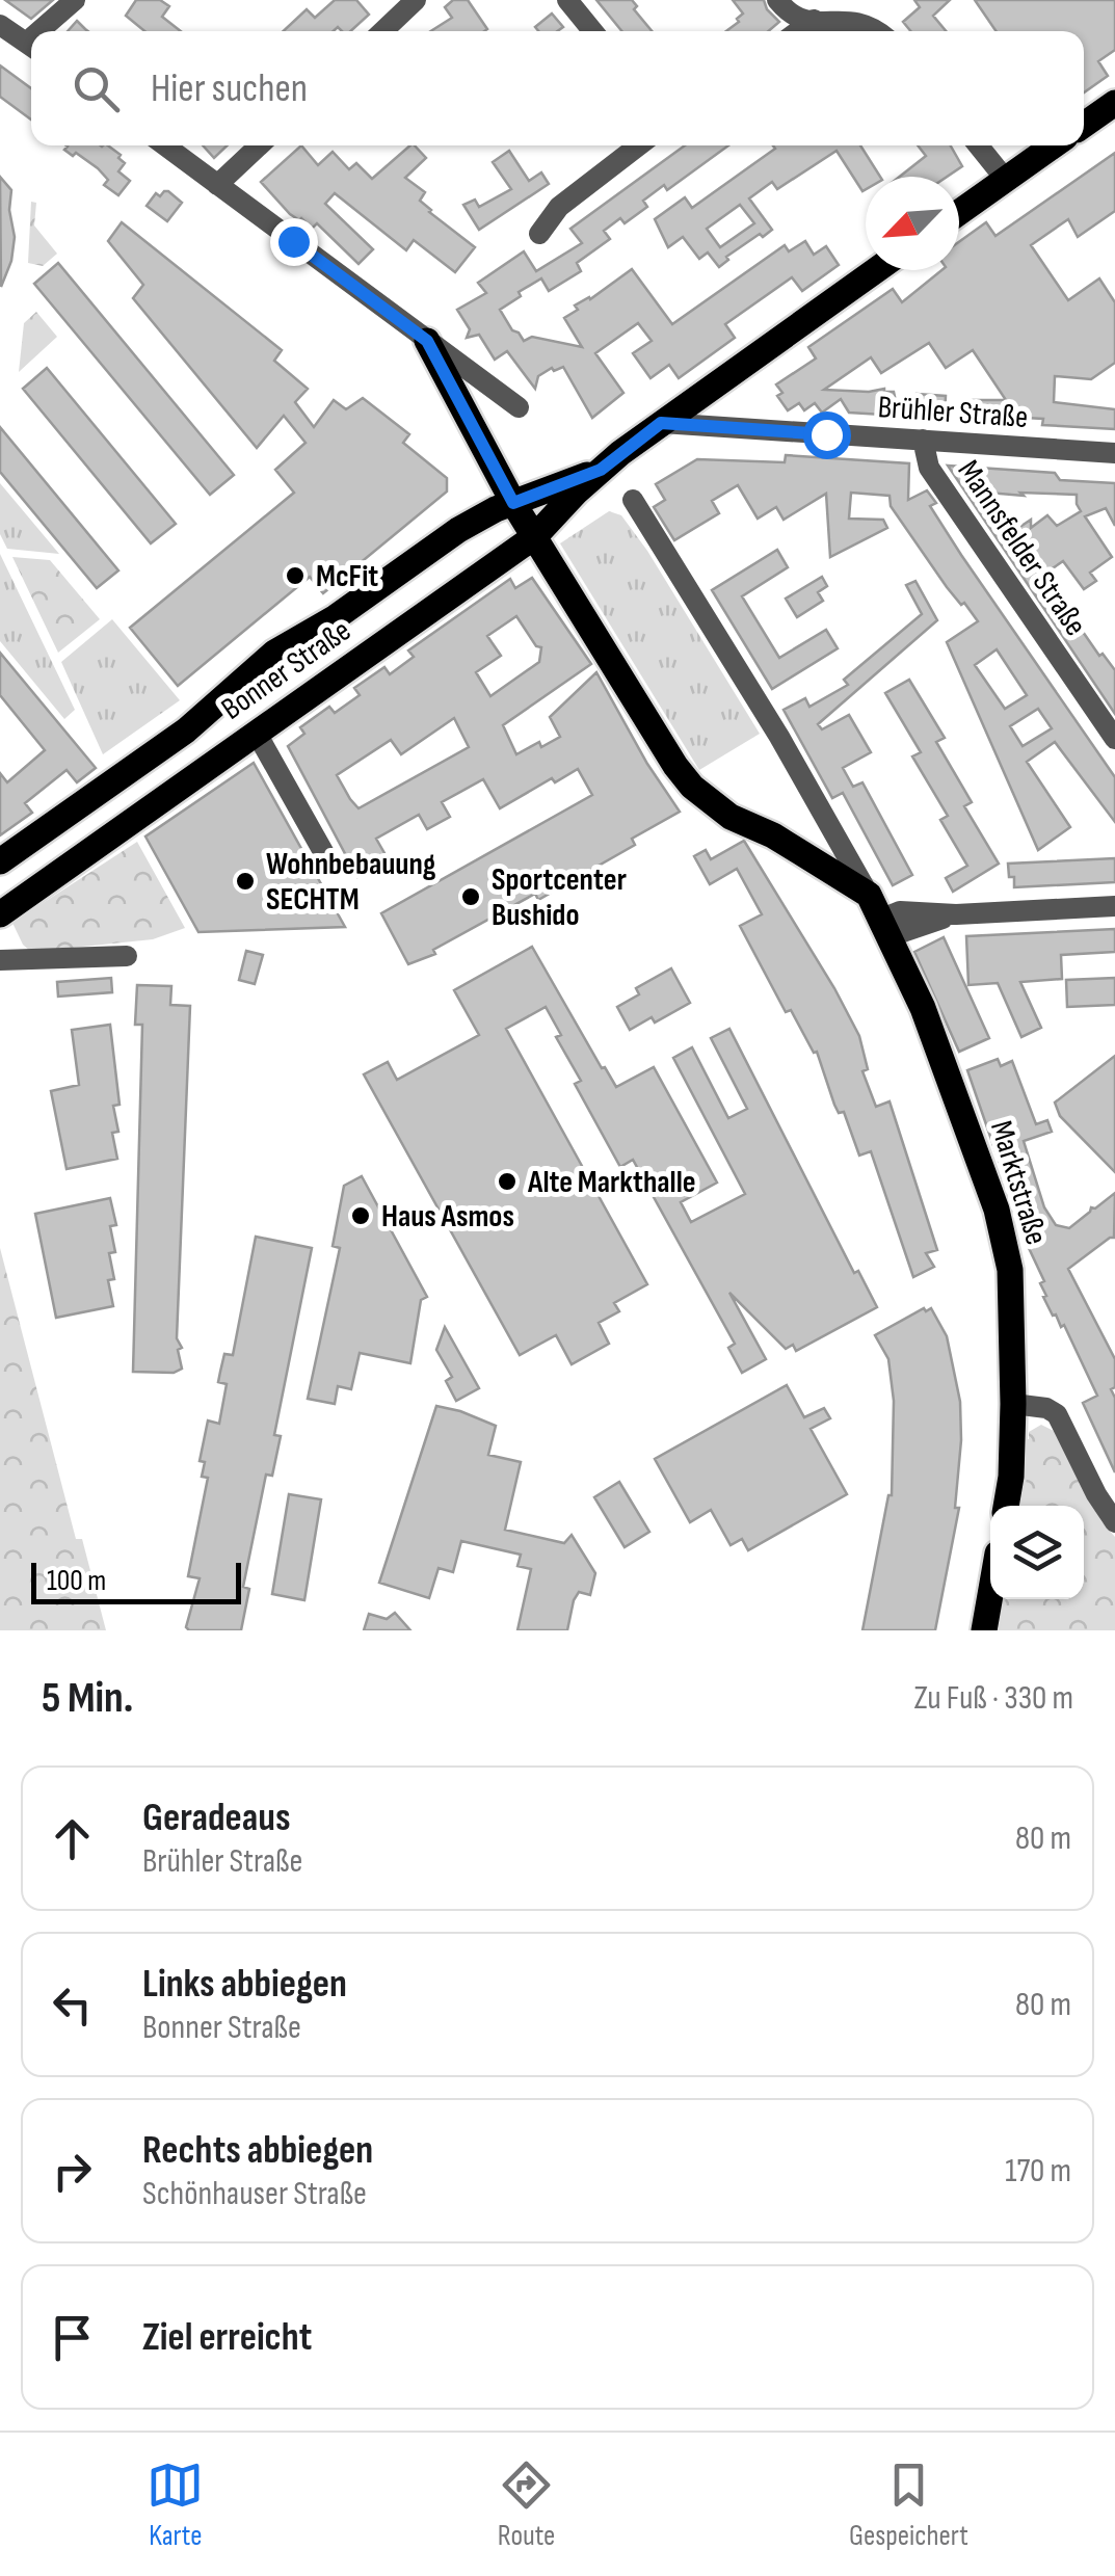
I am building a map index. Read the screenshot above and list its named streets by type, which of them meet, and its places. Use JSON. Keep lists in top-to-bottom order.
{
  "streets": {
    "main road": ["Bonner Straße", "Marktstraße"],
    "street": ["Brühler Straße", "Mannsfelder Straße"]
  },
  "crossings": [
    ["Brühler Straße", "Mannsfelder Straße"],
    ["Brühler Straße", "Bonner Straße"]
  ],
  "places": [
    "McFit",
    "Wohnbebauung SECHTM",
    "Sportcenter Bushido",
    "Alte Markthalle",
    "Haus Asmos"
  ],
  "scale_bar": "100 m",
  "north": "bottom left",
  "page": {
    "search": "Hier suchen",
    "scale": "100 m",
    "heading": ["5 Min.", "Zu Fuß · 330 m"],
    "list": [
      ["Geradeaus", "Brühler Straße", "80 m"],
      ["Links abbiegen", "Bonner Straße", "80 m"],
      ["Rechts abbiegen", "Schönhauser Straße", "170 m"],
      "Ziel erreicht"
    ],
    "nav": ["Karte", "Route", "Gespeichert"]
  }
}
